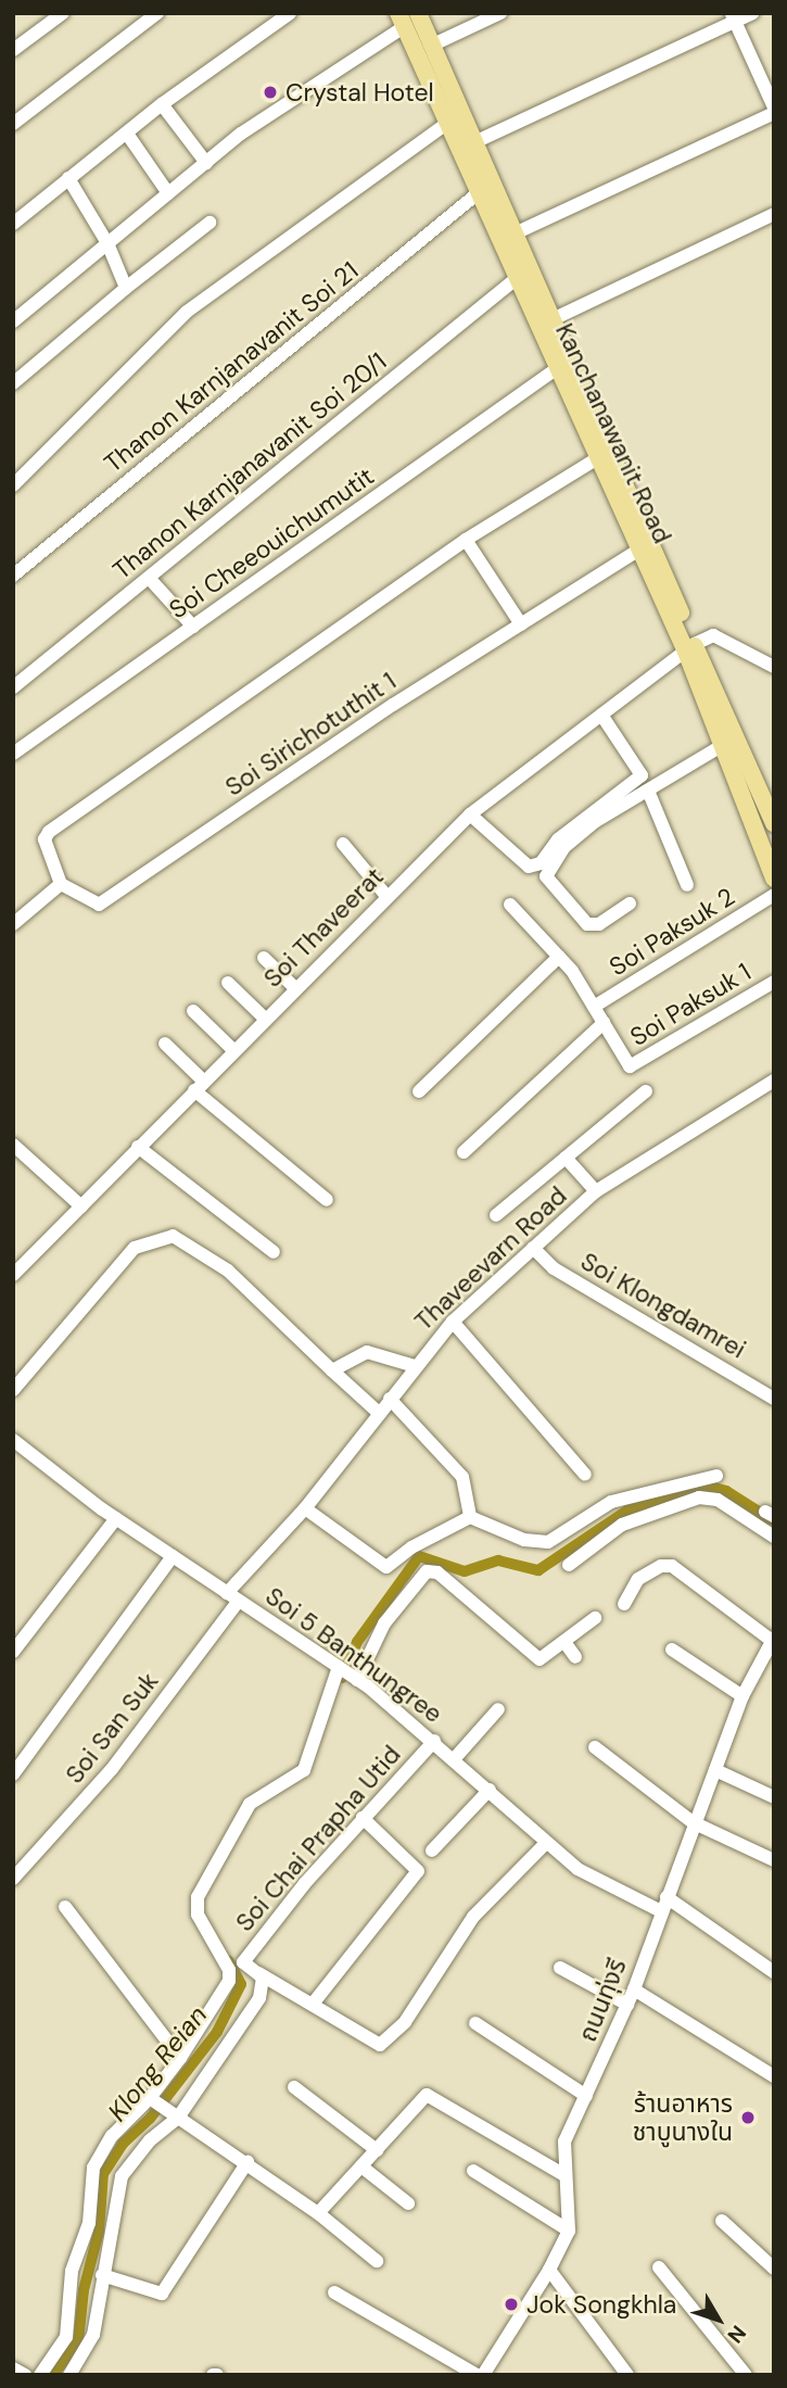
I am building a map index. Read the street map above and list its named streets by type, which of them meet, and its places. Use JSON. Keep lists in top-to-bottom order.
{
  "streets": {
    "main road": ["Kanchanawanit Road"],
    "street": [
      "Thanon Karnjanavanit Soi 21",
      "Thanon Karnjanavanit Soi 20/1",
      "Soi Cheeouichumutit",
      "Soi Sirichotuthit 1",
      "Soi Thaveerat",
      "Soi Paksuk 2",
      "Soi Paksuk 1",
      "Thaveevarn Road",
      "Soi Klongdamrei",
      "Soi 5 Banthungree",
      "Soi San Suk",
      "Soi Chai Prapha Utid",
      "ถนนทุ่งรี"
    ]
  },
  "crossings": [
    ["Thanon Karnjanavanit Soi 21", "Kanchanawanit Road"],
    ["Kanchanawanit Road", "Thanon Karnjanavanit Soi 20/1"],
    ["Kanchanawanit Road", "Soi Cheeouichumutit"],
    ["Kanchanawanit Road", "Soi Sirichotuthit 1"],
    ["Kanchanawanit Road", "Soi Thaveerat"],
    ["Thaveevarn Road", "Soi Klongdamrei"],
    ["Thaveevarn Road", "Soi 5 Banthungree"],
    ["Thaveevarn Road", "Soi San Suk"],
    ["Soi 5 Banthungree", "Soi San Suk"],
    ["Soi 5 Banthungree", "Soi Chai Prapha Utid"],
    ["Soi 5 Banthungree", "ถนนทุ่งรี"]
  ],
  "water": ["Klong Reian"],
  "places": ["Crystal Hotel", "ร้านอาหาร ชาบูนางใน", "Jok Songkhla"],
  "north": "bottom right"
}
